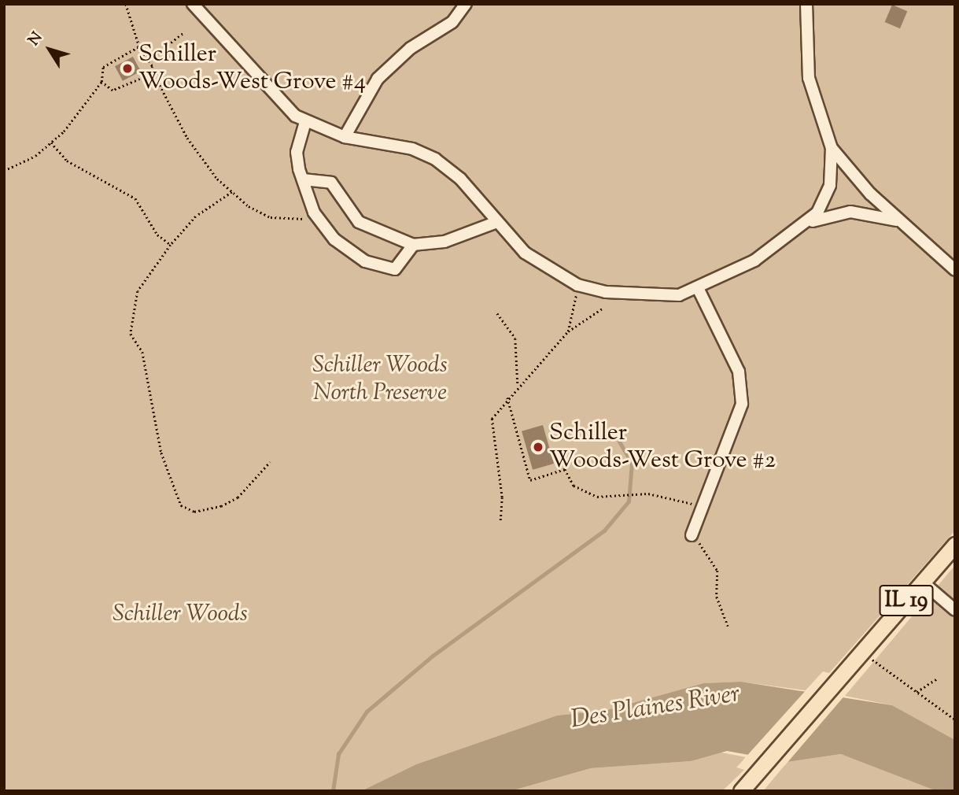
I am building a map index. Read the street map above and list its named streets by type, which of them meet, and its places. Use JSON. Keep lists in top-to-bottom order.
{
  "streets": {
    "main road": ["IL 19"]
  },
  "water": ["Des Plaines River"],
  "parks": ["Schiller Woods North Preserve", "Schiller Woods"],
  "places": ["Schiller Woods-West Grove #4", "Schiller Woods-West Grove #2"],
  "north": "top left"
}
